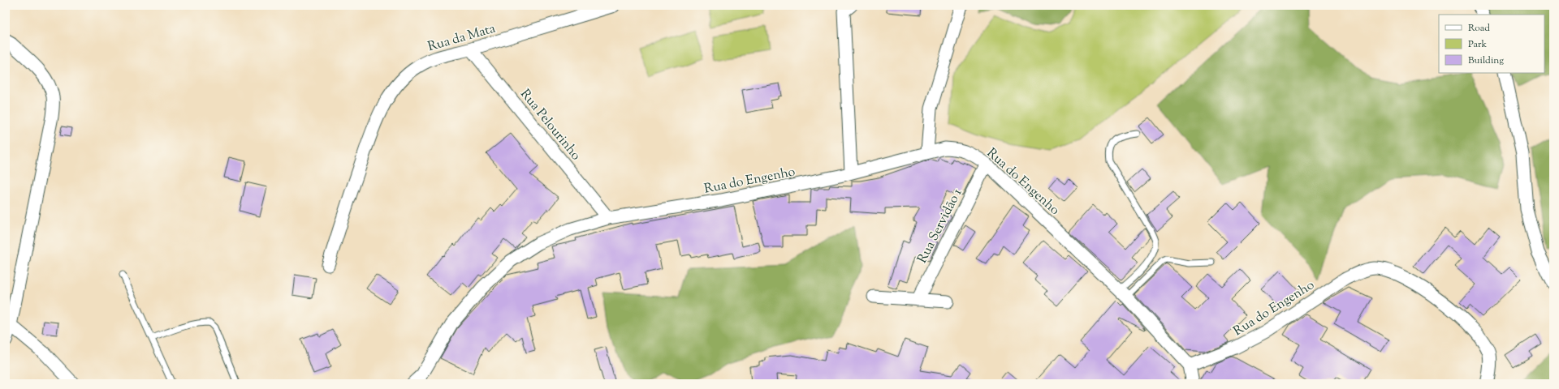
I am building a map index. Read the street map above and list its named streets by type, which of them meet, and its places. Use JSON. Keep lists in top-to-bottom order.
{
  "streets": {
    "street": [
      "Rua da Mata",
      "Rua Pelourinho",
      "Rua do Engenho",
      "Rua Servidão 1"
    ]
  },
  "crossings": [
    ["Rua da Mata", "Rua Pelourinho"],
    ["Rua Pelourinho", "Rua do Engenho"],
    ["Rua do Engenho", "Rua Servidão 1"]
  ],
  "legend": ["Road", "Park", "Building"]
}
